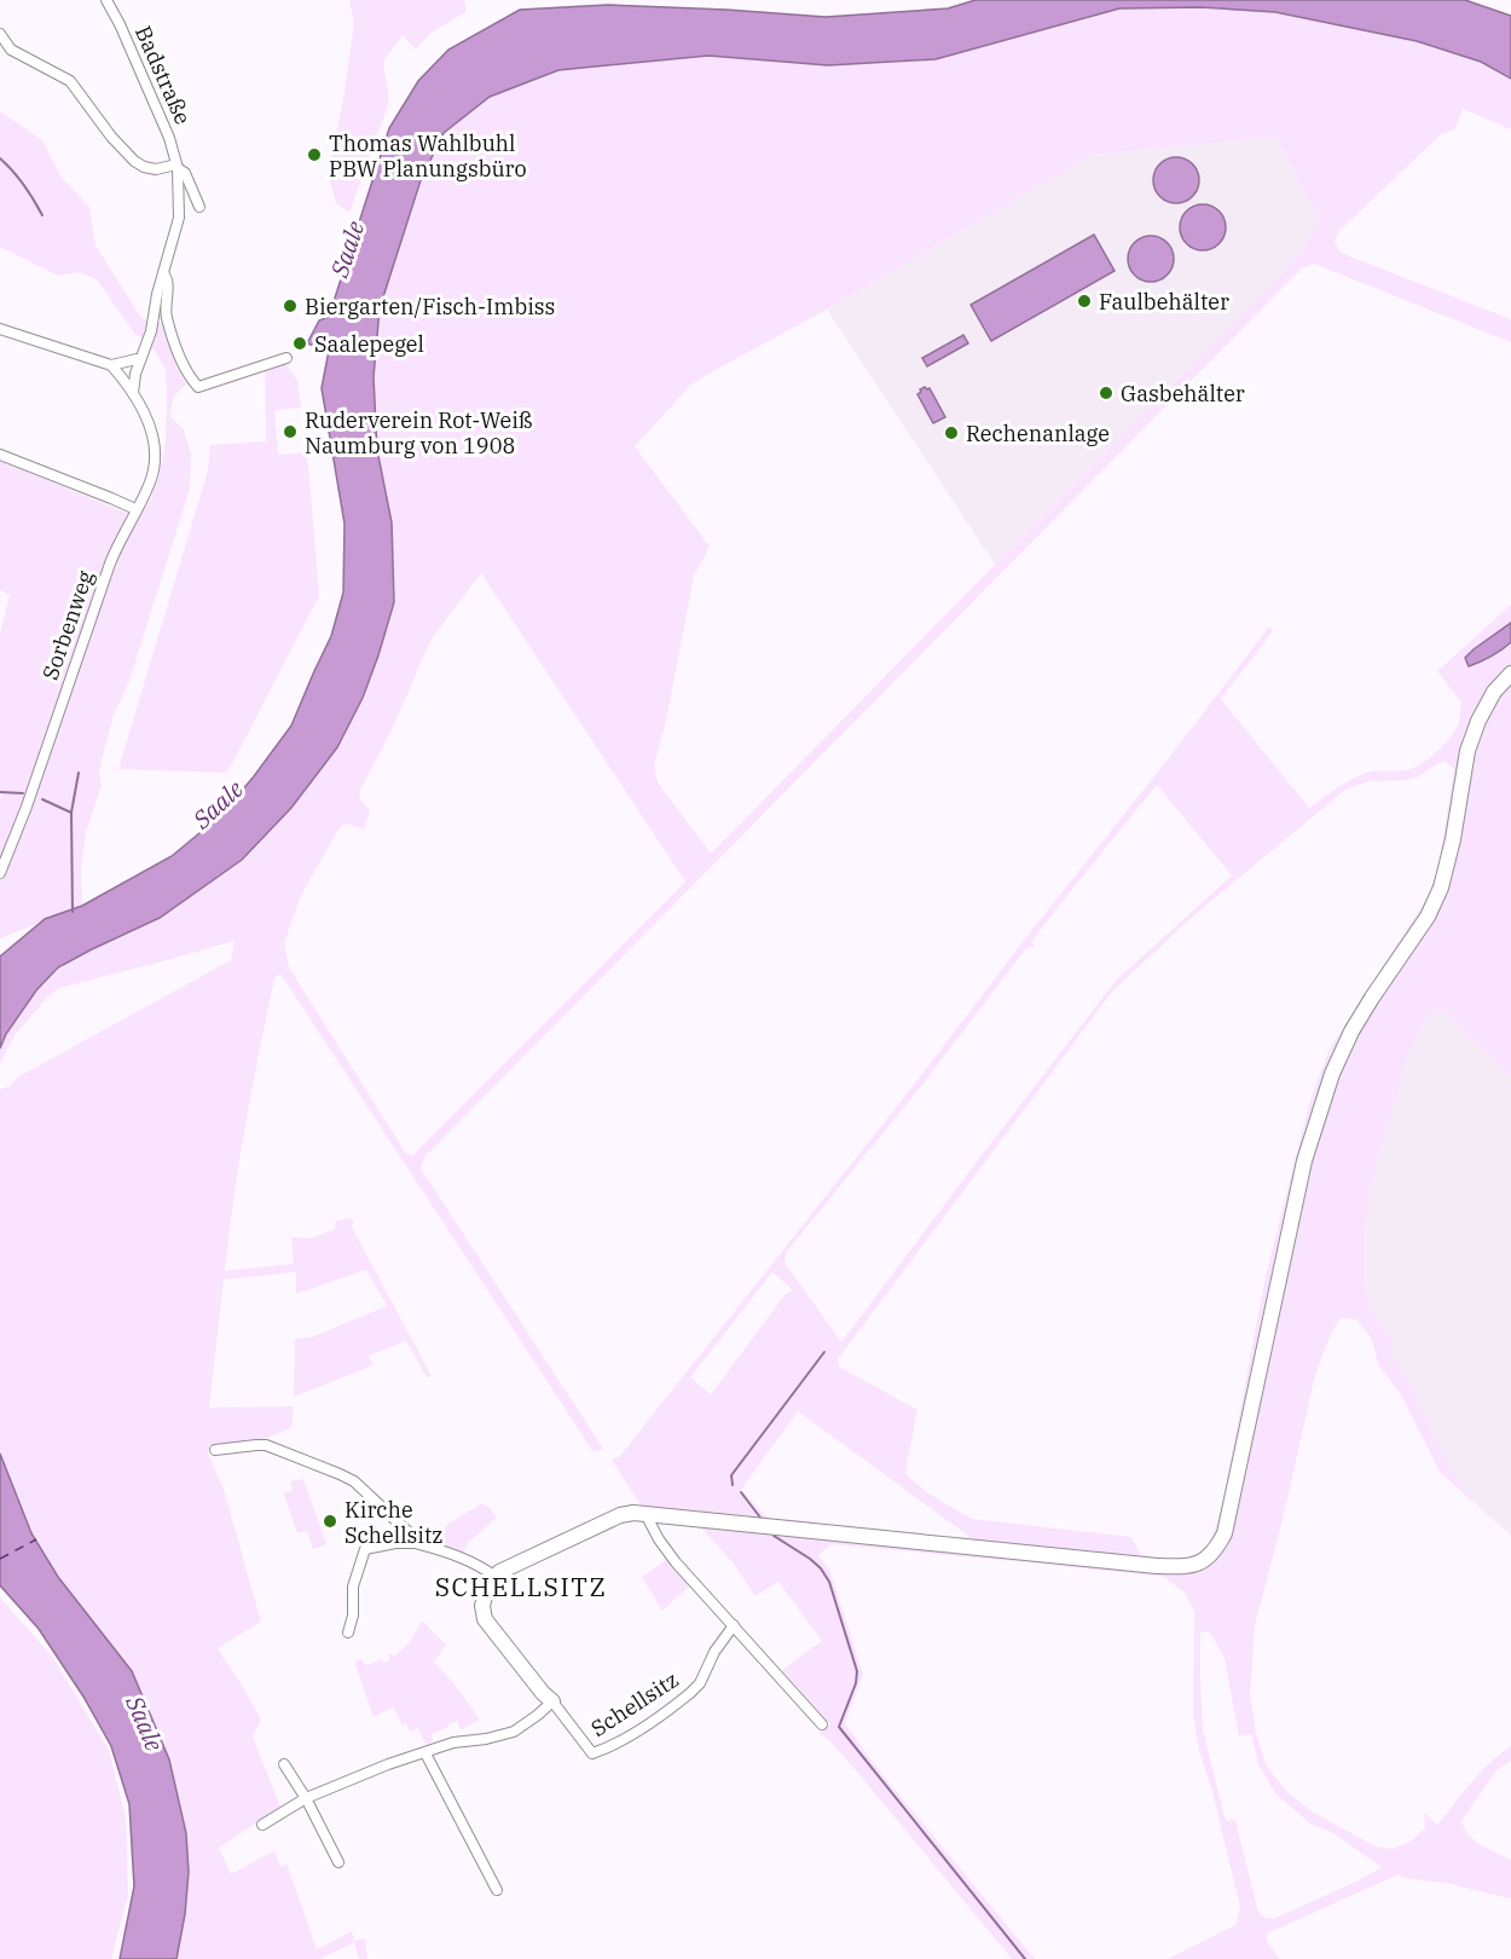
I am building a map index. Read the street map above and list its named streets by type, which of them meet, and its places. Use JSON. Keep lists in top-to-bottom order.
{
  "streets": {
    "street": ["Badstraße", "Sorbenweg", "Schellsitz"]
  },
  "districts": ["SCHELLSITZ"],
  "water": ["Saale"],
  "places": [
    "Thomas Wahlbuhl PBW Planungsbüro",
    "Faulbehälter",
    "Biergarten/Fisch-Imbiss",
    "Saalepegel",
    "Gasbehälter",
    "Ruderverein Rot-Weiß Naumburg von 1908",
    "Rechenanlage",
    "Kirche Schellsitz"
  ]
}
